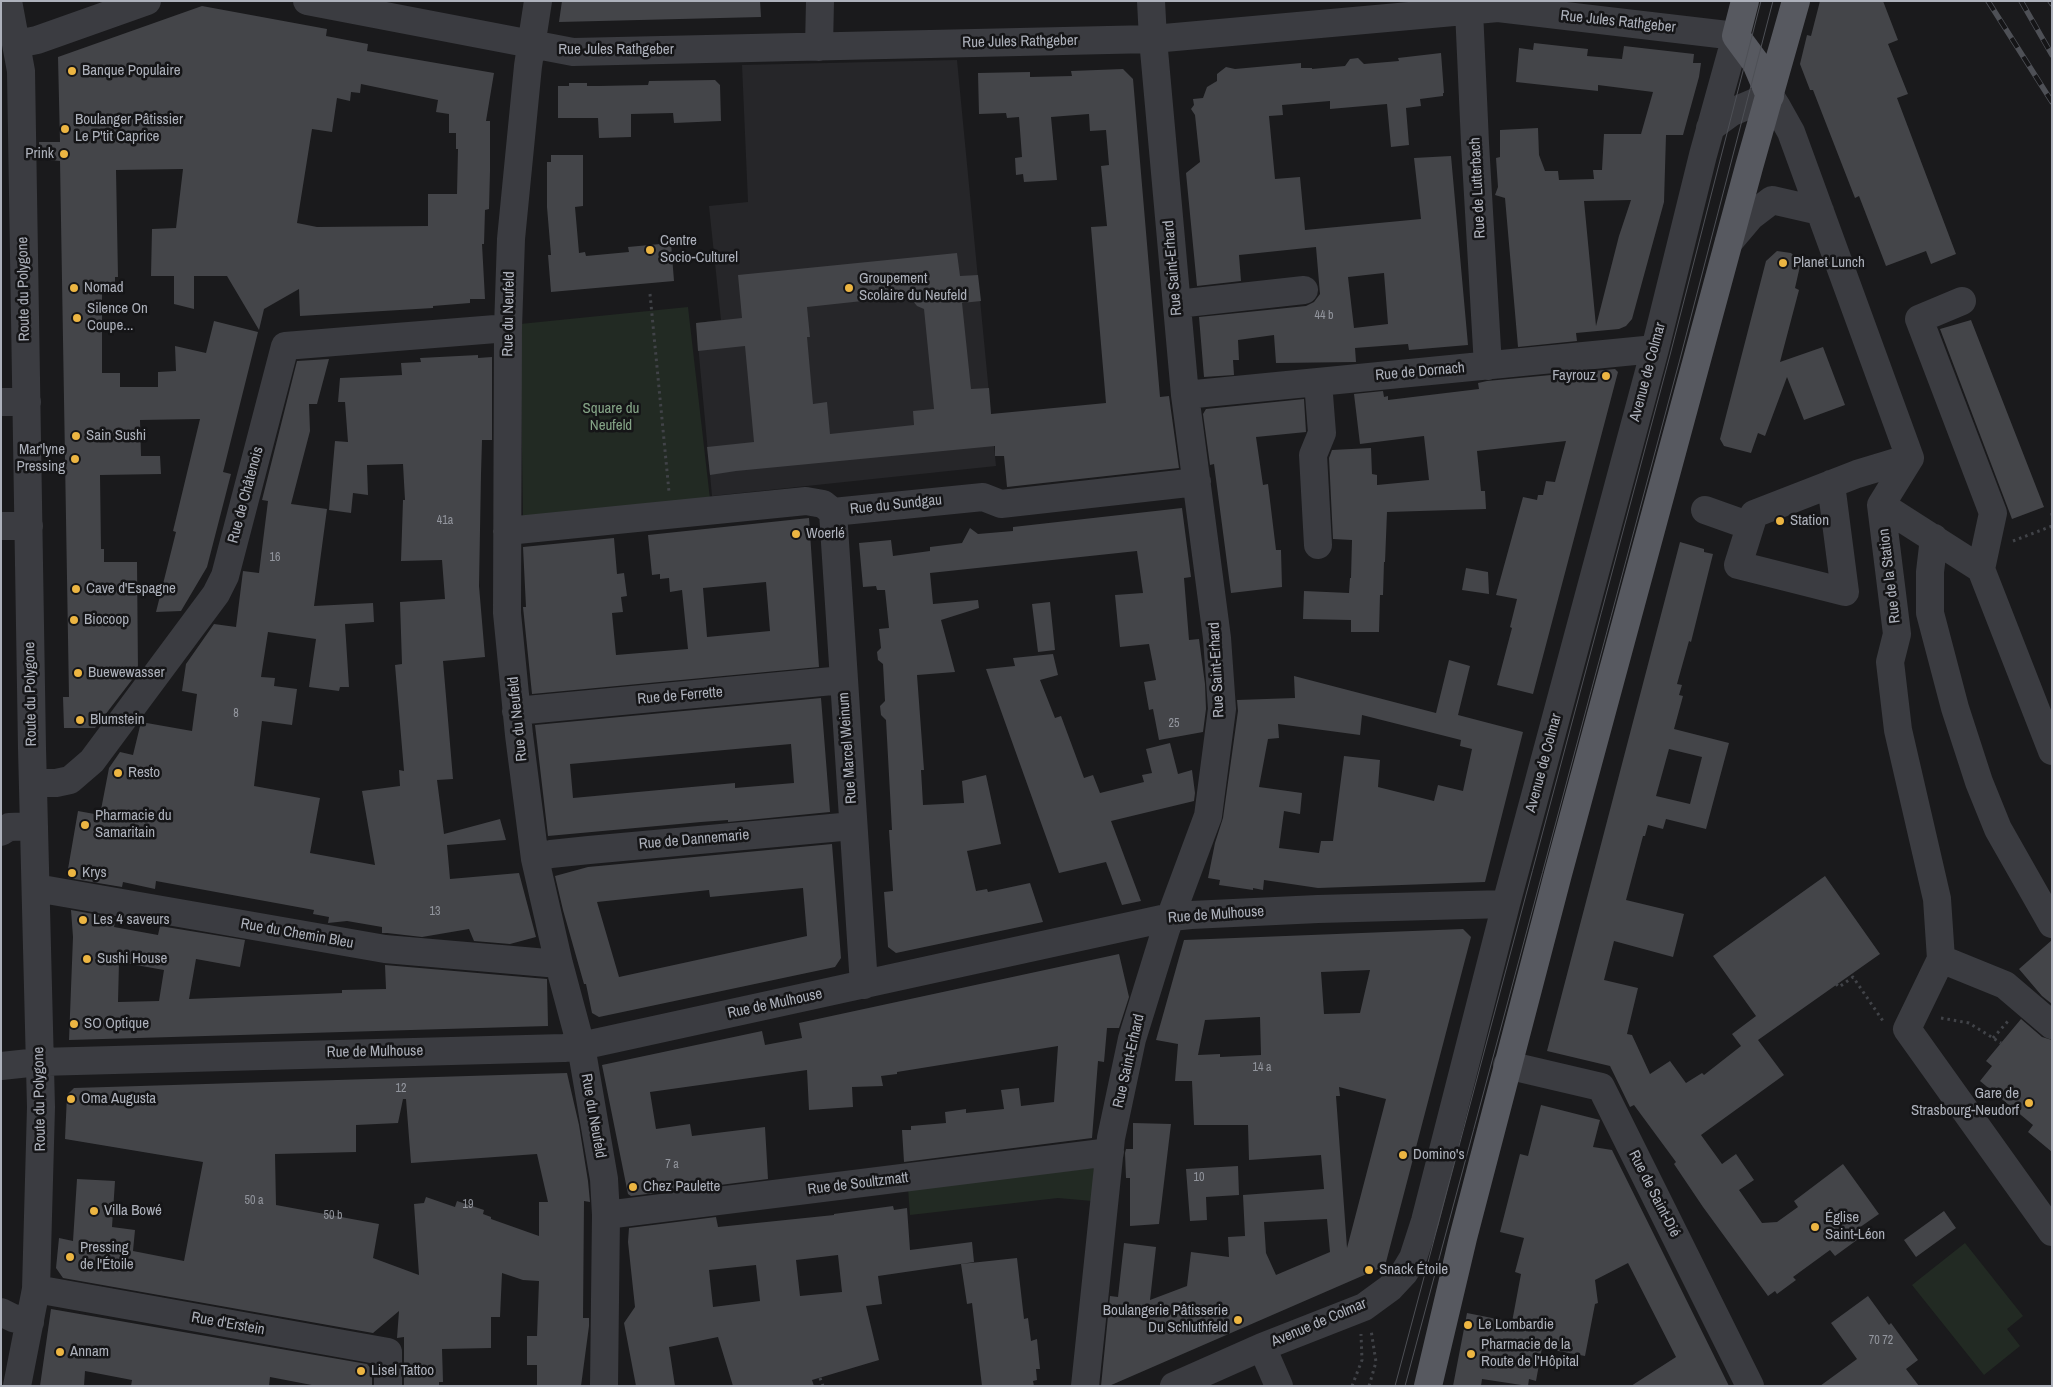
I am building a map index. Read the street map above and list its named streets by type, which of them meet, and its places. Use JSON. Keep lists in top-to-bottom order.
{
  "streets": {
    "main road": ["Avenue de Colmar"],
    "street": [
      "Rue Jules Rathgeber",
      "Rue de Lutterbach",
      "Rue Saint-Erhard",
      "Route du Polygone",
      "Rue du Neufeld",
      "Rue de Dornach",
      "Rue de Châtenois",
      "Rue du Sundgau",
      "Rue de la Station",
      "Rue de Ferrette",
      "Rue Marcel Weinum",
      "Rue de Dannemarie",
      "Rue de Mulhouse",
      "Rue du Chemin Bleu",
      "Rue de Soultzmatt",
      "Rue de Saint-Dié",
      "Rue d'Erstein"
    ]
  },
  "crossings": [
    ["Rue Jules Rathgeber", "Rue de Lutterbach"],
    ["Rue Jules Rathgeber", "Rue Saint-Erhard"],
    ["Rue Jules Rathgeber", "Rue du Neufeld"],
    ["Rue Jules Rathgeber", "Avenue de Colmar"],
    ["Rue de Lutterbach", "Rue de Dornach"],
    ["Rue Saint-Erhard", "Rue de Dornach"],
    ["Rue Saint-Erhard", "Rue du Sundgau"],
    ["Rue Saint-Erhard", "Rue de Mulhouse"],
    ["Rue Saint-Erhard", "Rue de Soultzmatt"],
    ["Route du Polygone", "Rue de Châtenois"],
    ["Route du Polygone", "Rue de Mulhouse"],
    ["Route du Polygone", "Rue du Chemin Bleu"],
    ["Route du Polygone", "Rue d'Erstein"],
    ["Rue du Neufeld", "Rue de Châtenois"],
    ["Rue du Neufeld", "Rue du Sundgau"],
    ["Rue du Neufeld", "Rue de Ferrette"],
    ["Rue du Neufeld", "Rue de Dannemarie"],
    ["Rue du Neufeld", "Rue de Mulhouse"],
    ["Rue du Neufeld", "Rue du Chemin Bleu"],
    ["Rue du Neufeld", "Rue de Soultzmatt"],
    ["Rue de Dornach", "Avenue de Colmar"],
    ["Avenue de Colmar", "Rue de Mulhouse"],
    ["Rue du Sundgau", "Rue Marcel Weinum"],
    ["Rue de Ferrette", "Rue Marcel Weinum"],
    ["Rue Marcel Weinum", "Rue de Dannemarie"],
    ["Rue Marcel Weinum", "Rue de Mulhouse"]
  ],
  "parks": ["Square du Neufeld"],
  "places": [
    "Banque Populaire",
    "Boulanger Pâtissier Le P'tit Caprice",
    "Prink",
    "Centre Socio-Culturel",
    "Planet Lunch",
    "Nomad",
    "Groupement Scolaire du Neufeld",
    "Silence On Coupe...",
    "Fayrouz",
    "Sain Sushi",
    "Mar'lyne Pressing",
    "Station",
    "Woerlé",
    "Cave d'Espagne",
    "Biocoop",
    "Buewewasser",
    "Blumstein",
    "Resto",
    "Pharmacie du Samaritain",
    "Krys",
    "Les 4 saveurs",
    "Sushi House",
    "SO Optique",
    "Oma Augusta",
    "Gare de Strasbourg-Neudorf",
    "Domino's",
    "Chez Paulette",
    "Villa Bowé",
    "Église Saint-Léon",
    "Pressing de l'Étoile",
    "Snack Étoile",
    "Boulangerie Pâtisserie Du Schluthfeld",
    "Le Lombardie",
    "Annam",
    "Pharmacie de la Route de l’Hôpital",
    "Lisel Tattoo"
  ],
  "house_numbers": [
    "44 b",
    "41a",
    "16",
    "8",
    "25",
    "13",
    "14 a",
    "12",
    "7 a",
    "10",
    "50 a",
    "19",
    "50 b",
    "70 72"
  ]
}
